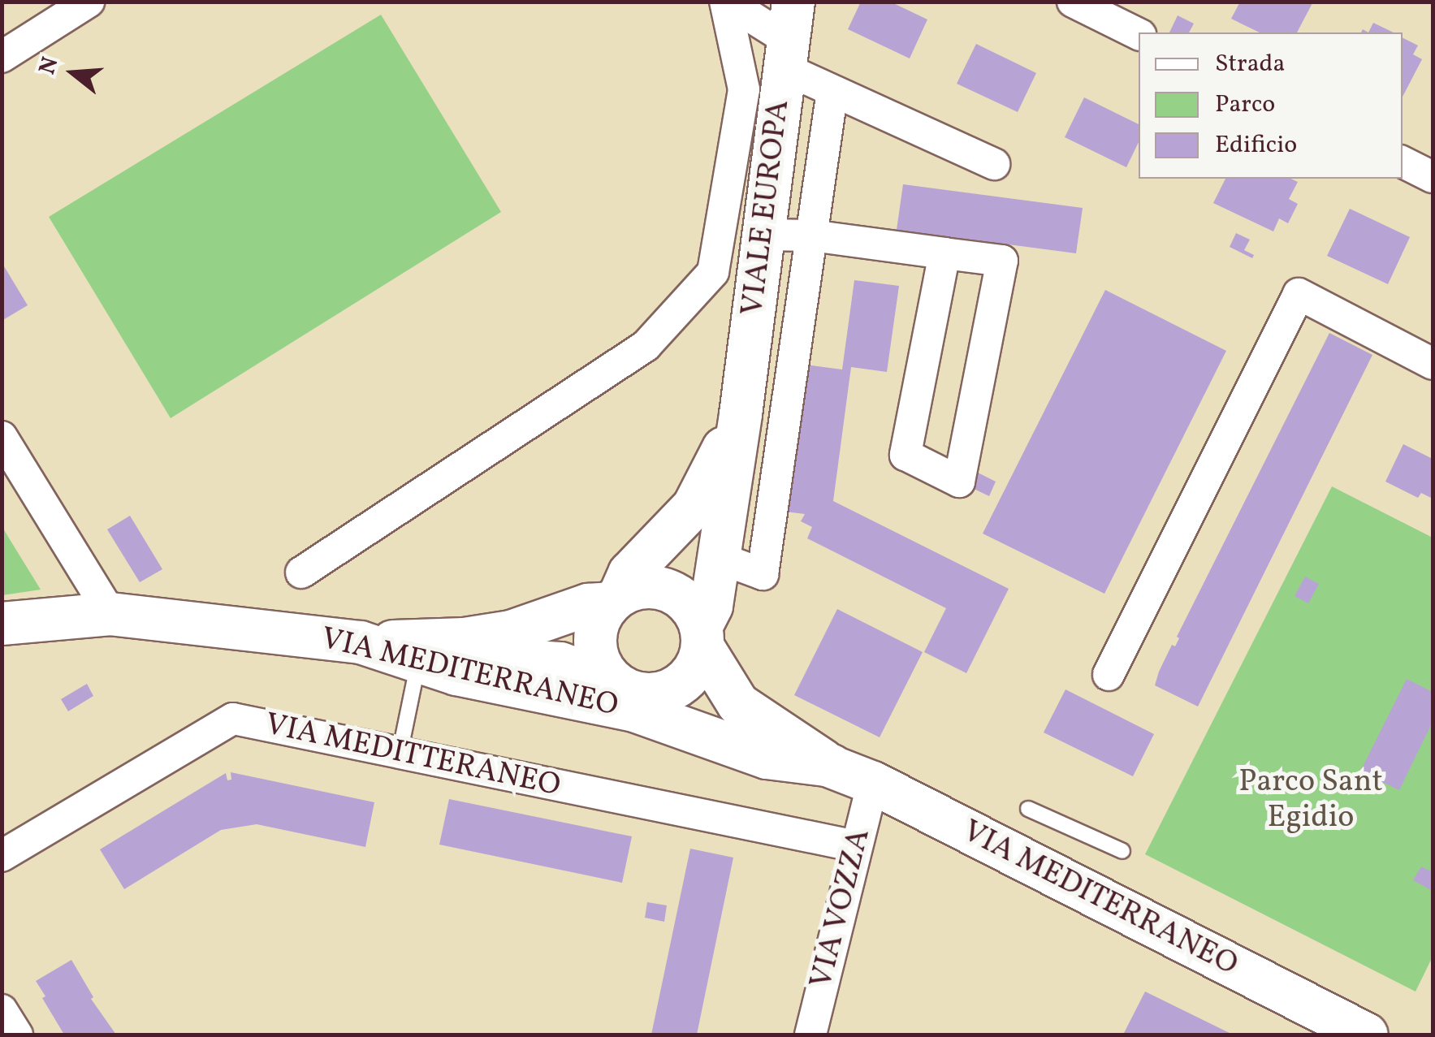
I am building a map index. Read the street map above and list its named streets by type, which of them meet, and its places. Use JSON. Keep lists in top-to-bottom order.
{
  "streets": {
    "main road": ["VIALE EUROPA", "VIA MEDITERRANEO"],
    "street": ["VIA MEDITTERANEO", "VIA VOZZA"]
  },
  "crossings": [
    ["VIALE EUROPA", "VIA MEDITERRANEO"],
    ["VIA MEDITERRANEO", "VIA VOZZA"],
    ["VIA MEDITTERANEO", "VIA VOZZA"]
  ],
  "parks": ["Parco Sant Egidio"],
  "legend": ["Strada", "Parco", "Edificio"],
  "north": "left"
}
